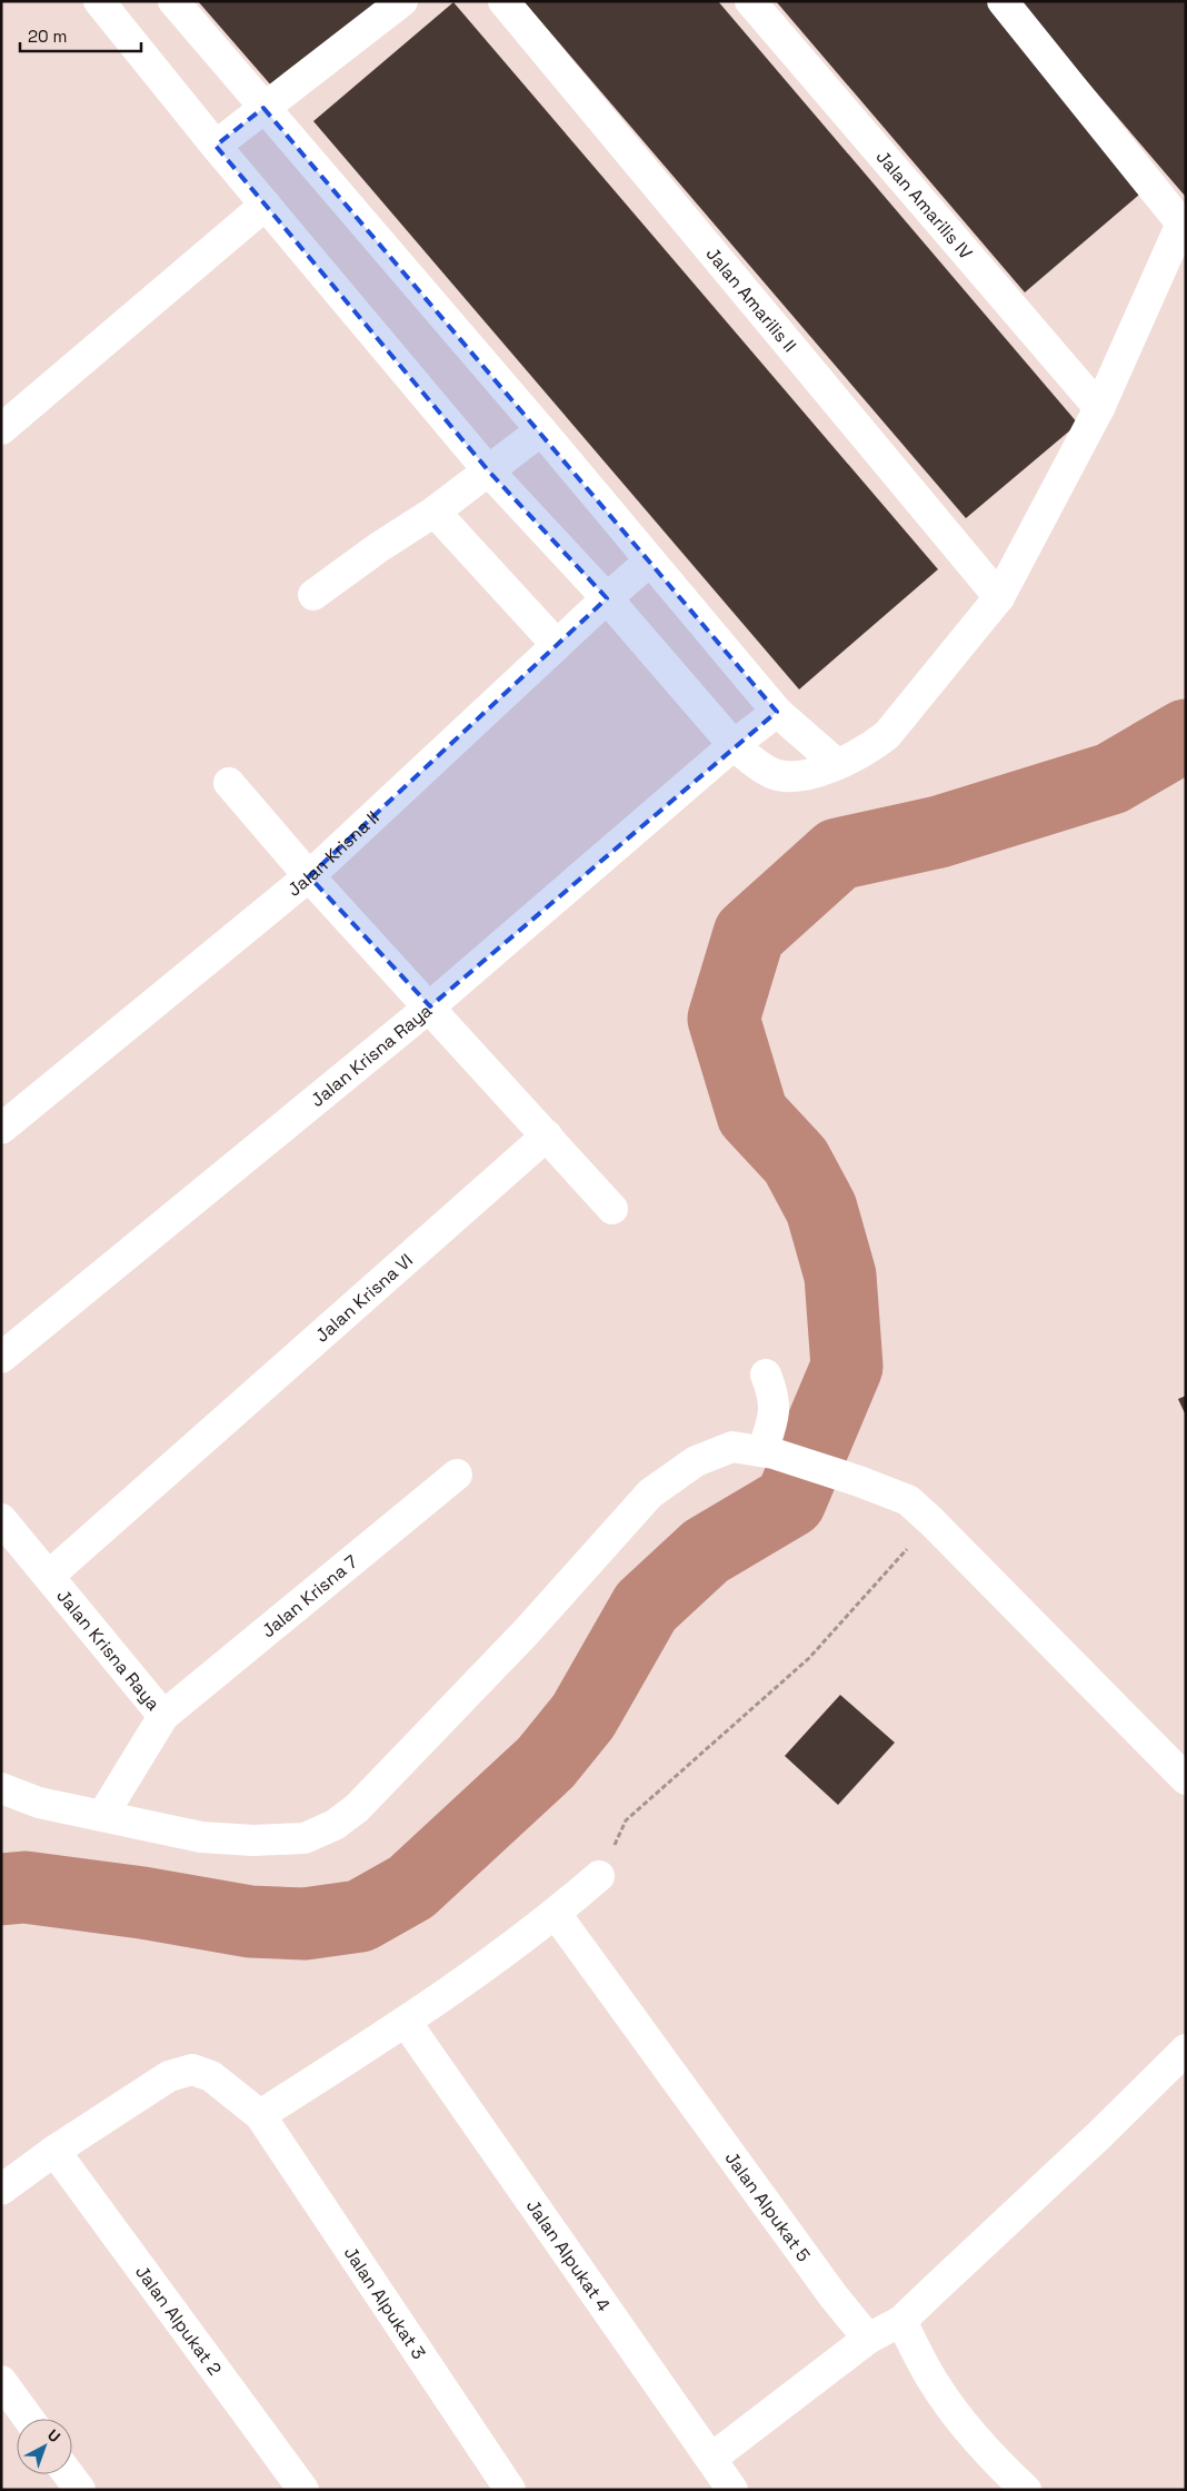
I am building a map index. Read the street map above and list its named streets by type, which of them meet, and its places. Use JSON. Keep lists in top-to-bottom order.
{
  "streets": {
    "street": [
      "Jalan Amarilis IV",
      "Jalan Amarilis II",
      "Jalan Krisna II",
      "Jalan Krisna Raya",
      "Jalan Krisna VI",
      "Jalan Krisna 7",
      "Jalan Alpukat 5",
      "Jalan Alpukat 4",
      "Jalan Alpukat 3",
      "Jalan Alpukat 2"
    ]
  },
  "crossings": [
    ["Jalan Krisna Raya", "Jalan Krisna VI"],
    ["Jalan Krisna Raya", "Jalan Krisna 7"],
    ["Jalan Alpukat 3", "Jalan Alpukat 2"]
  ],
  "scale_bar": "20 m",
  "north": "top right"
}
